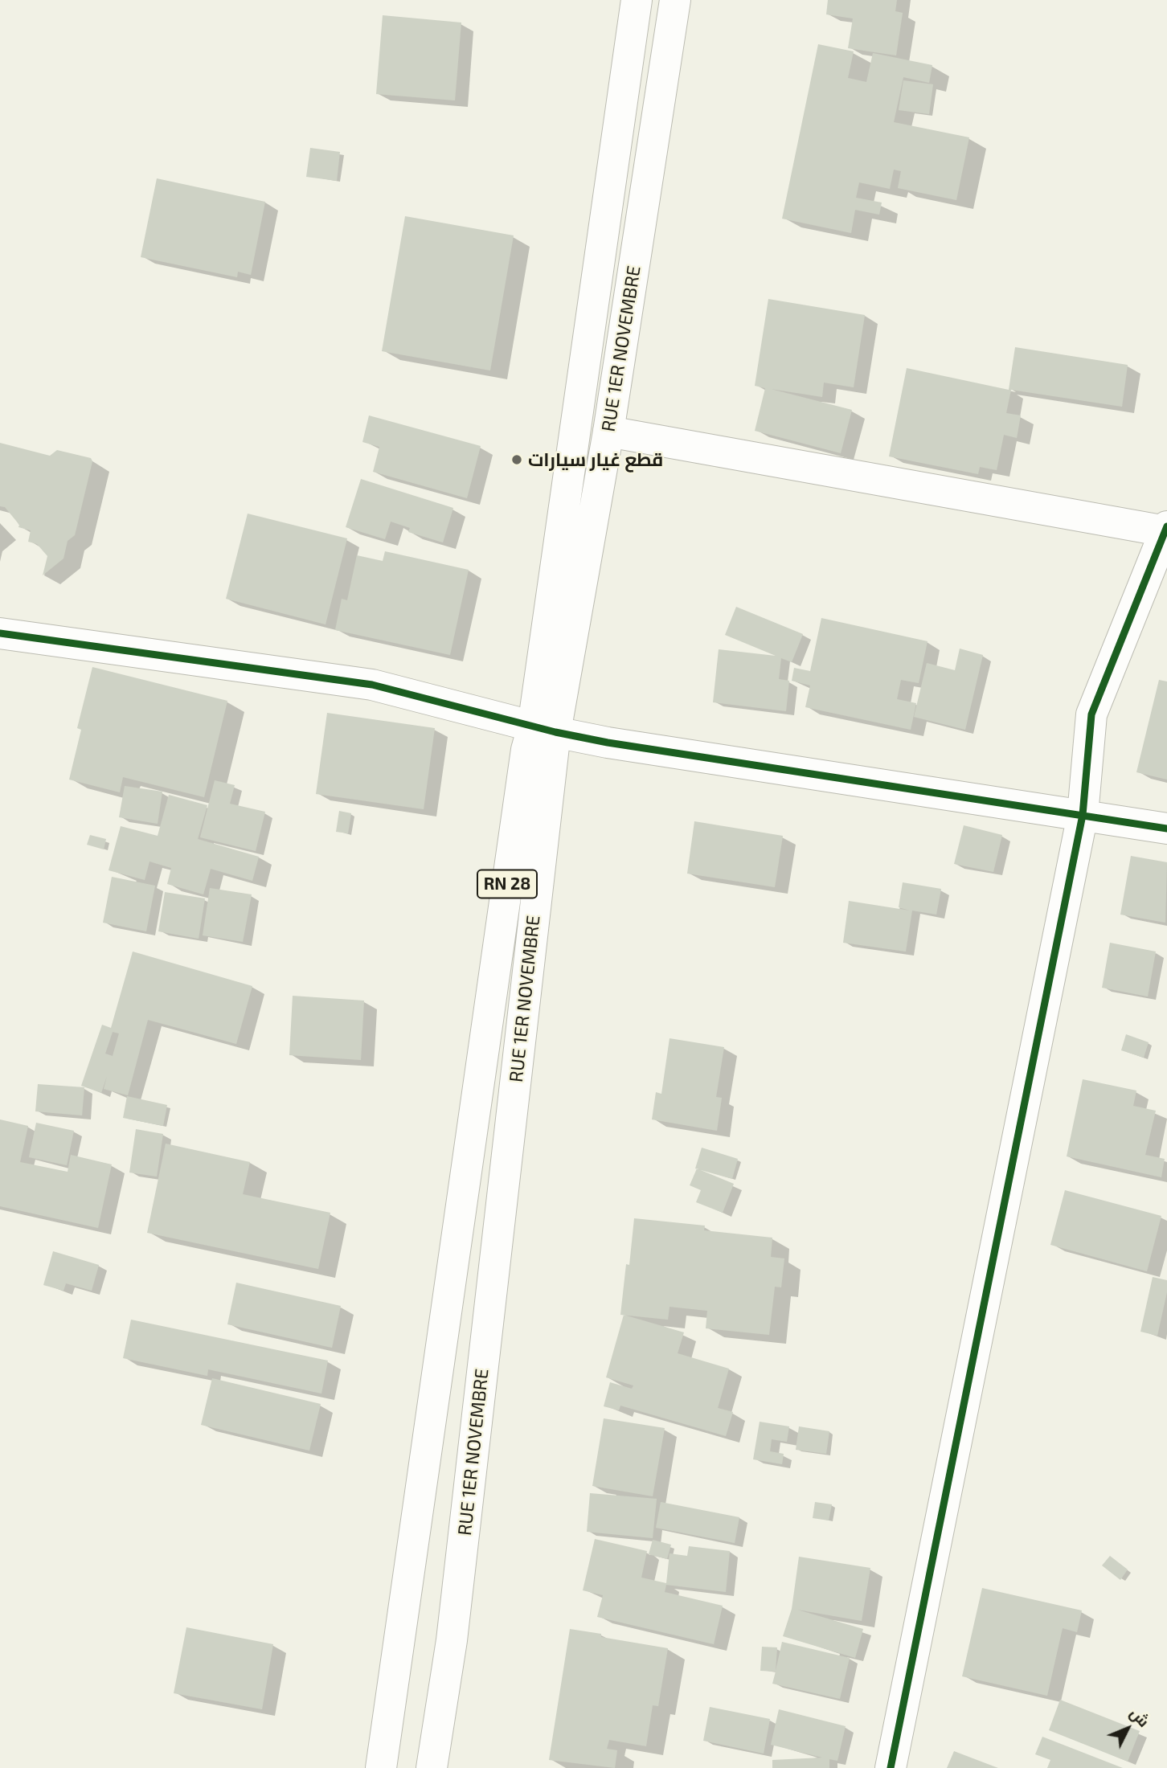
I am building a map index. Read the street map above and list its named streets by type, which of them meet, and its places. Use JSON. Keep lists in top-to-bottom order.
{
  "streets": {
    "main road": ["RUE 1ER NOVEMBRE", "RN 28"]
  },
  "crossings": [
    ["RUE 1ER NOVEMBRE", "RN 28"]
  ],
  "places": ["قطع غيار سيارات"],
  "north": "top right"
}
